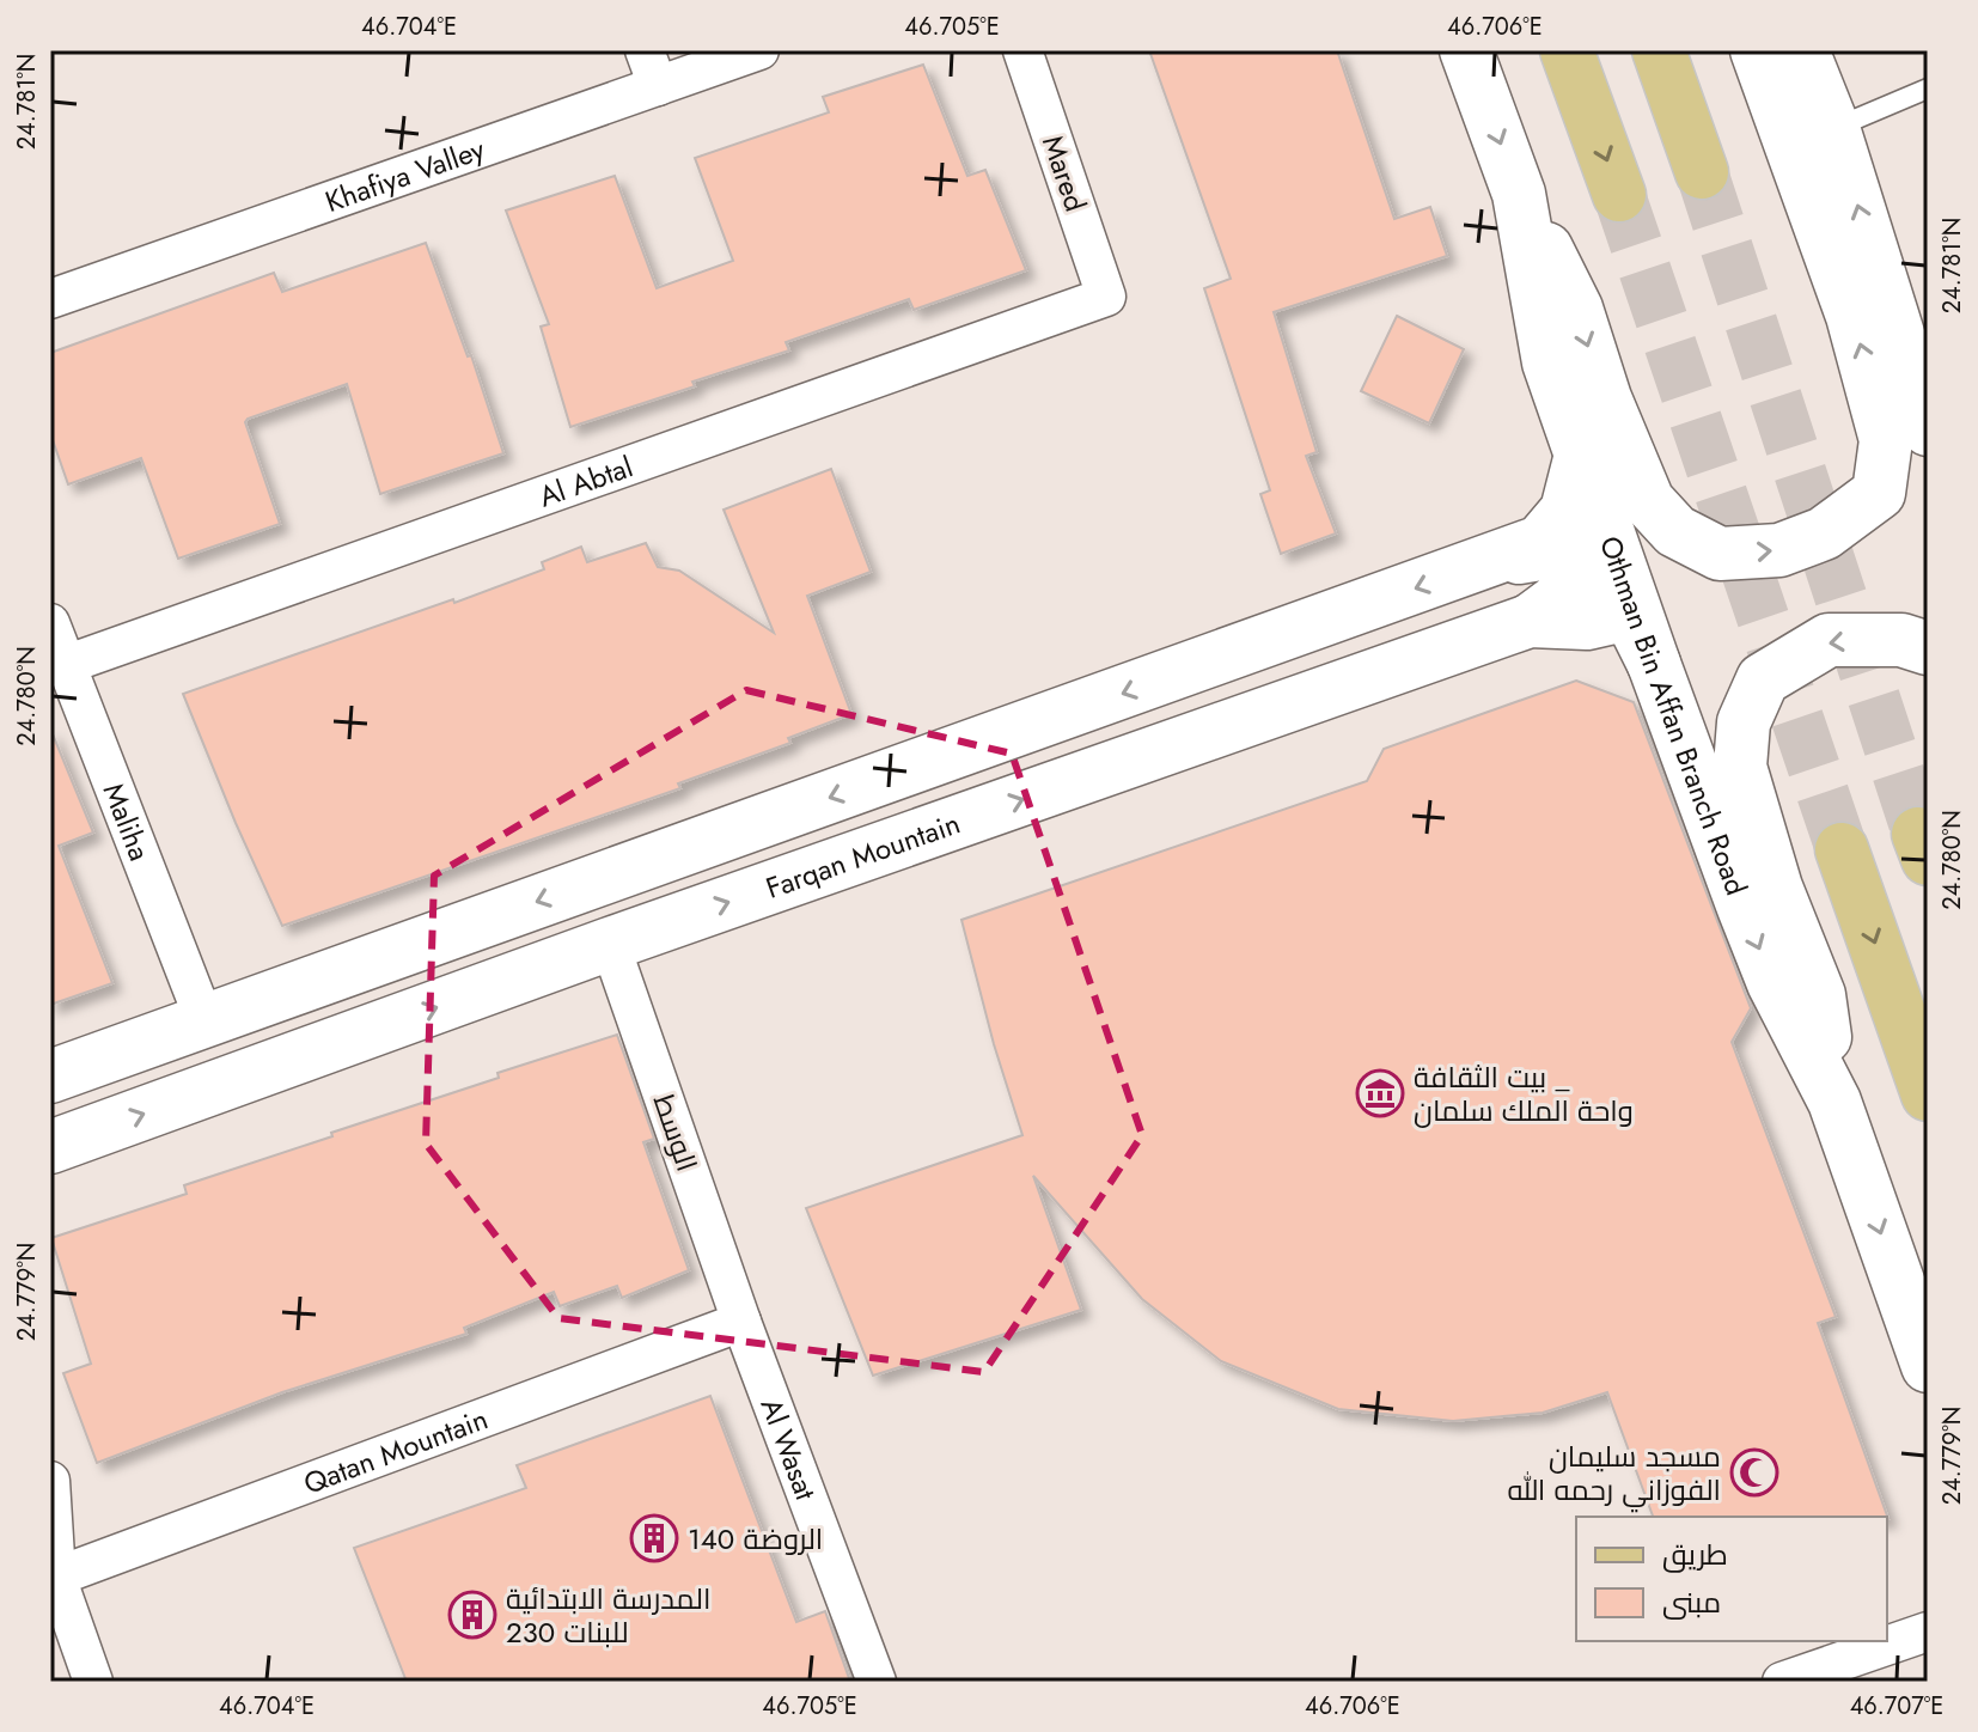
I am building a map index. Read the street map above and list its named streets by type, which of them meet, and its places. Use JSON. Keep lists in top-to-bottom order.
{
  "streets": {
    "street": [
      "Mared",
      "Khafiya Valley",
      "Al Abtal",
      "Othman Bin Affan Branch Road",
      "Maliha",
      "Farqan Mountain",
      "الوسط",
      "Al Wasat",
      "Qatan Mountain"
    ]
  },
  "crossings": [
    ["Mared", "Al Abtal"],
    ["Al Abtal", "Maliha"],
    ["Othman Bin Affan Branch Road", "Farqan Mountain"],
    ["Farqan Mountain", "الوسط"],
    ["الوسط", "Al Wasat"],
    ["الوسط", "Qatan Mountain"],
    ["Al Wasat", "Qatan Mountain"]
  ],
  "one_way": ["Othman Bin Affan Branch Road"],
  "places": {
    "museum": ["بيت الثقافة _ واحة الملك سلمان"],
    "mosque": ["مسجد سليمان الفوزاني رحمه الله"],
    "building": ["الروضة 140", "المدرسة الابتدائية 230 للبنات"]
  },
  "legend": ["طريق", "مبنى"],
  "coordinates": [
    "46.704°E",
    "46.705°E",
    "46.706°E",
    "24.781°N",
    "24.780°N",
    "24.779°N",
    "46.707°E"
  ]
}
